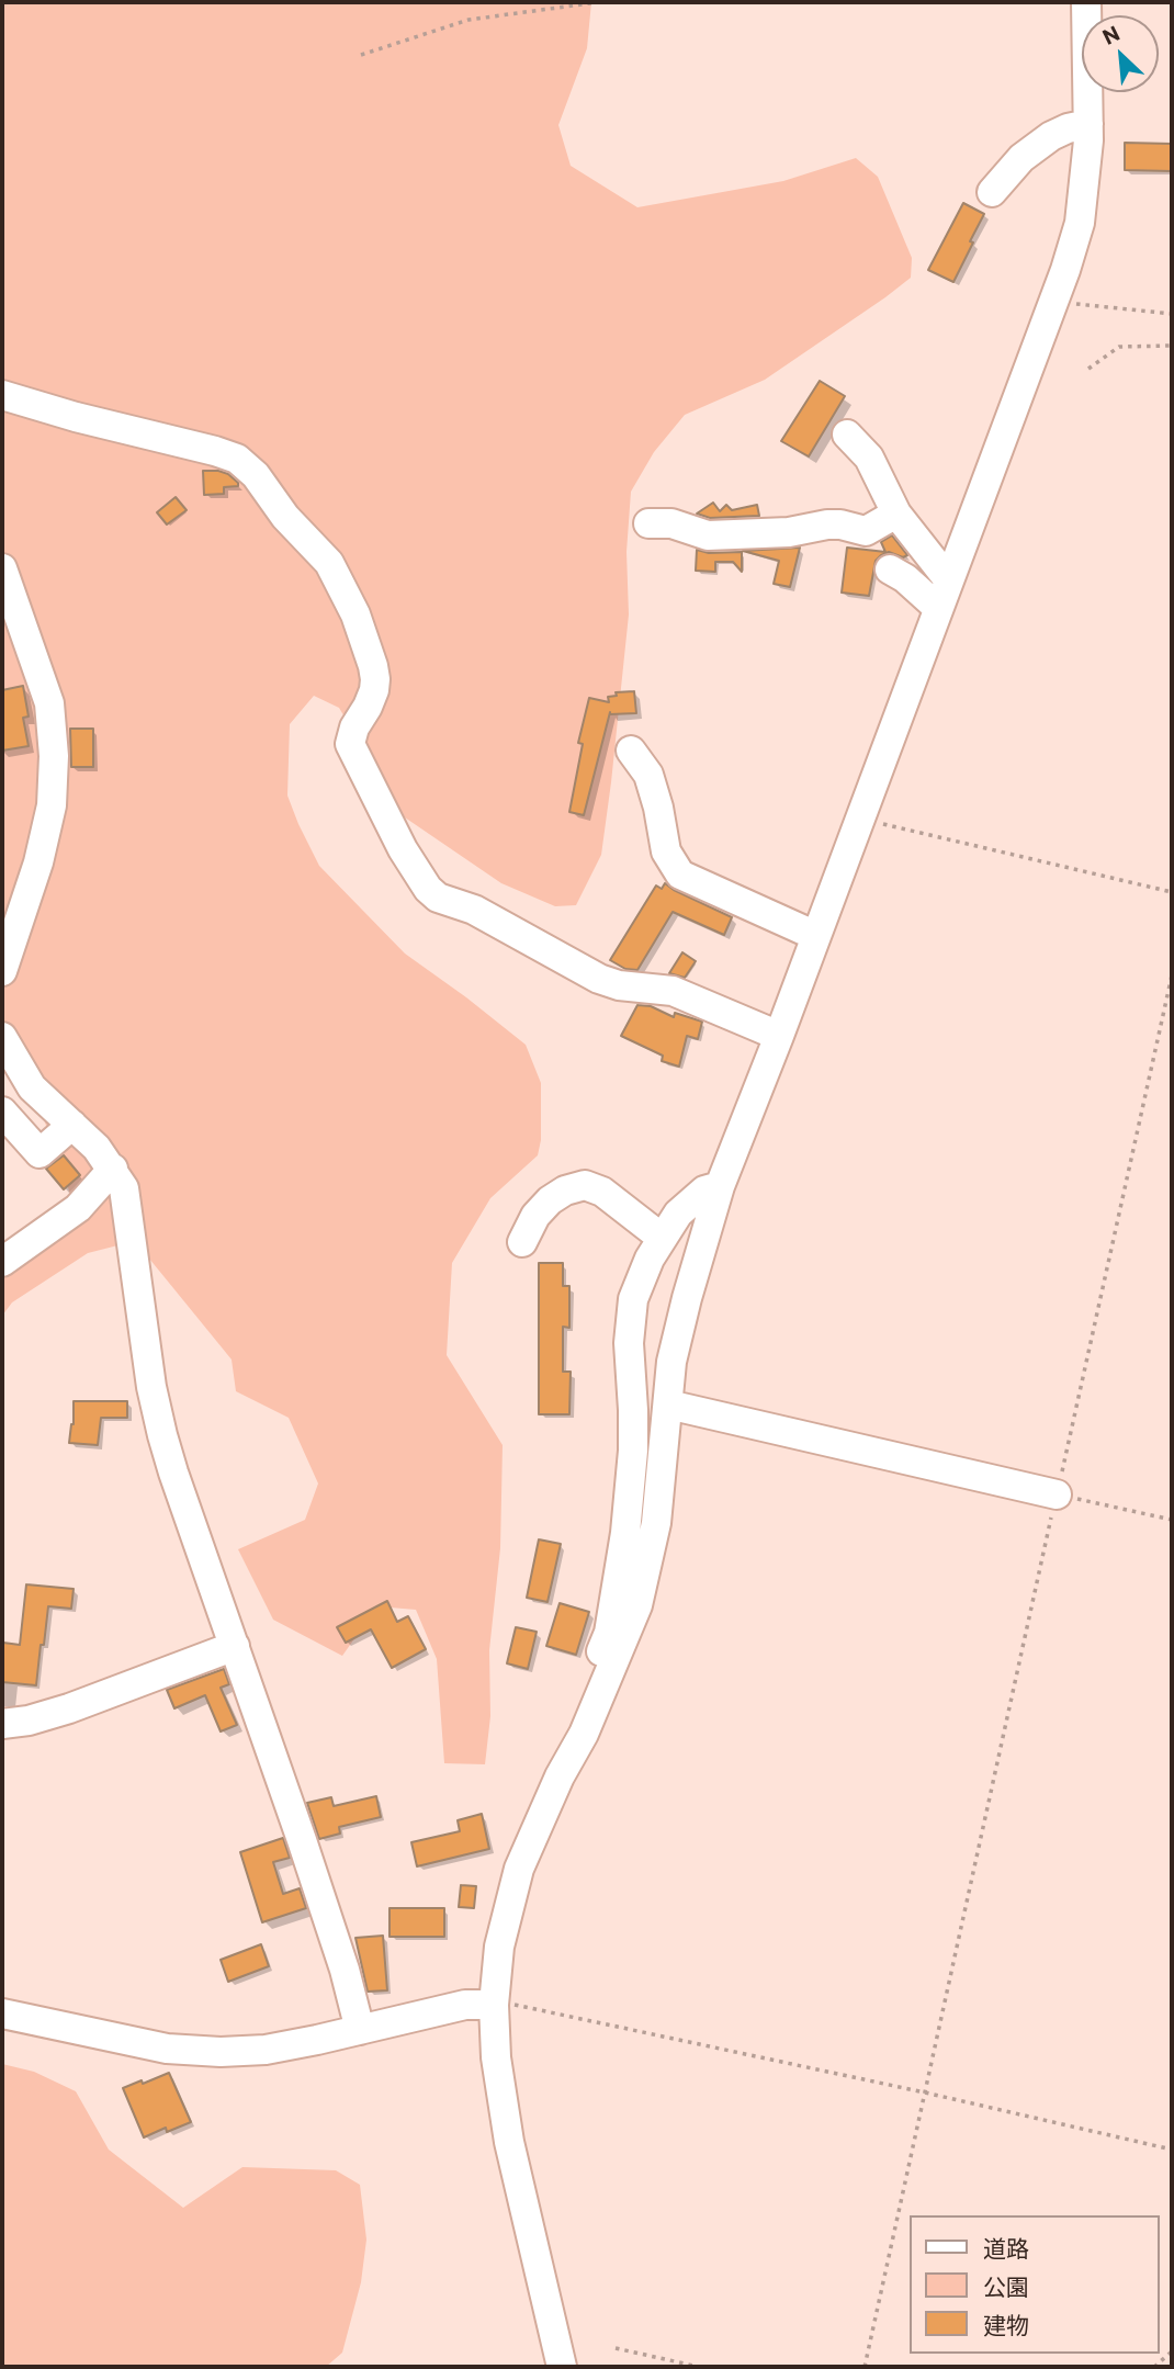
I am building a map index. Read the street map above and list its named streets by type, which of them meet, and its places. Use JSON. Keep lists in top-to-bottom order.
{
  "legend": ["道路", "公園", "建物"],
  "north": "top left"
}
